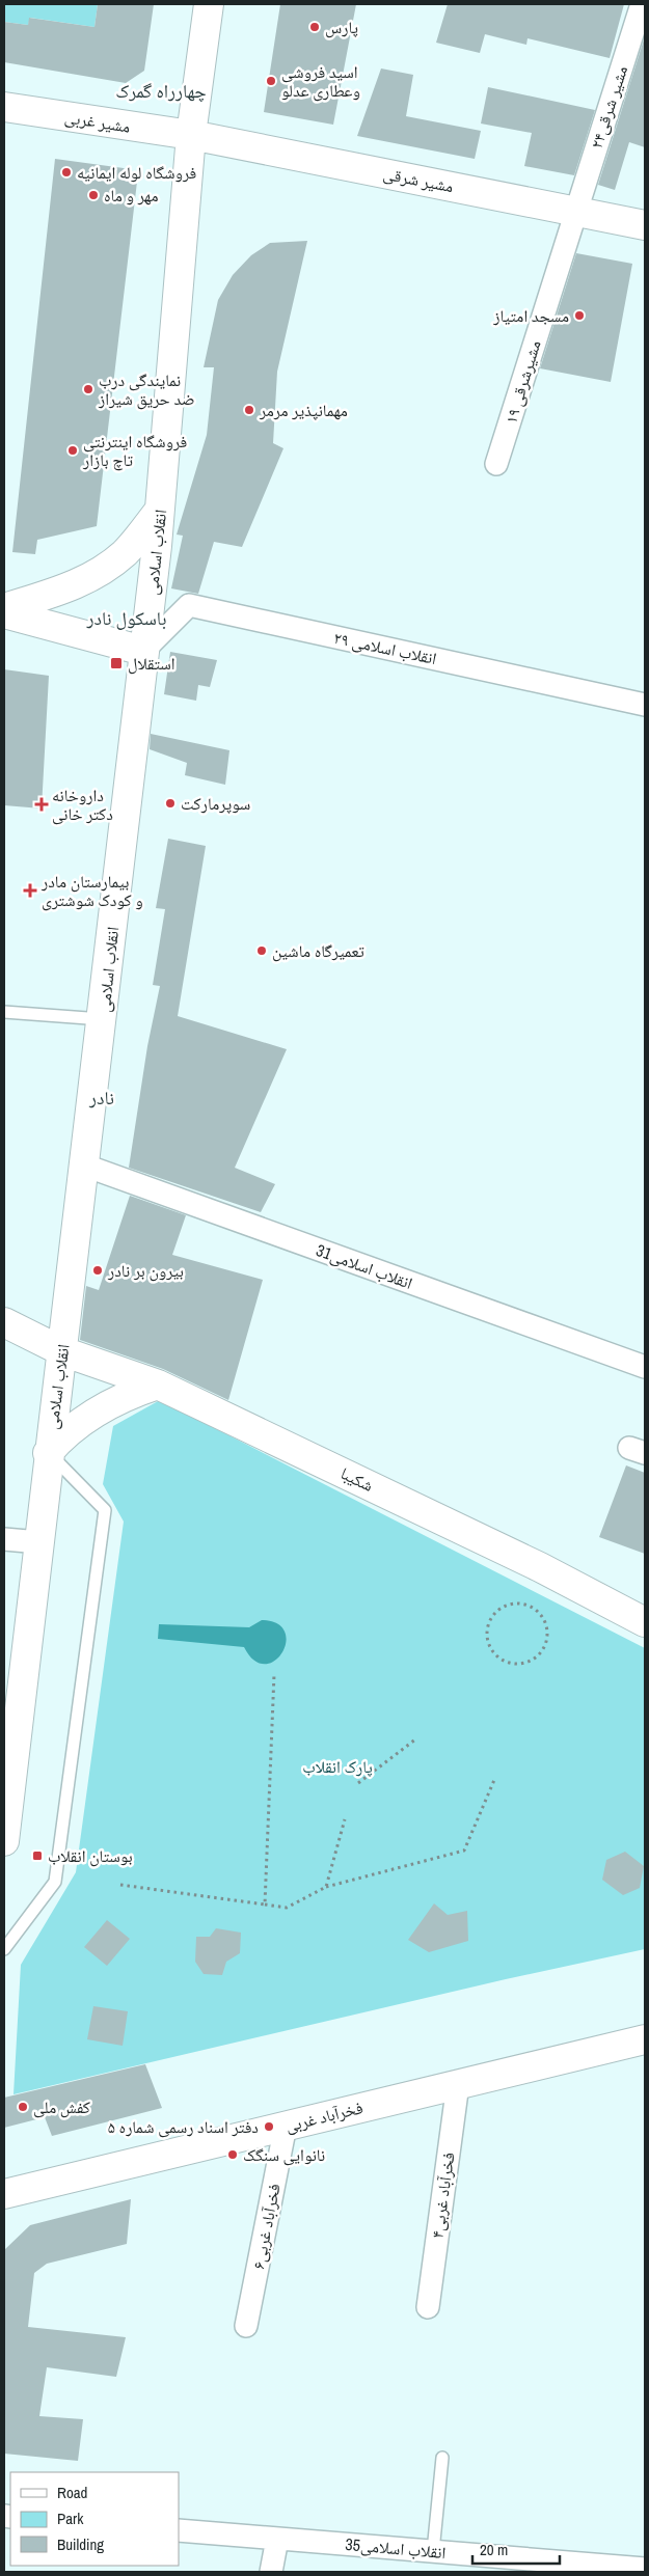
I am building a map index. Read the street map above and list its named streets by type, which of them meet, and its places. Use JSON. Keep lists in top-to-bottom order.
{
  "streets": {
    "main road": [
      "مشیر غربی",
      "مشیر شرقی",
      "انقلاب اسلامی",
      "شکیبا",
      "فخرآباد غربی"
    ],
    "street": [
      "مشیر شرقی۲۴",
      "مشیرشرقی ۱۹",
      "انقلاب اسلامی ۲۹",
      "31انقلاب اسلامی",
      "۴فخرآباد غربی",
      "۶فخرآباد غربی",
      "35انقلاب اسلامی"
    ]
  },
  "crossings": [
    ["مشیر شرقی۲۴", "مشیر شرقی"],
    ["مشیر شرقی۲۴", "مشیرشرقی ۱۹"],
    ["مشیر غربی", "مشیر شرقی"],
    ["مشیر غربی", "انقلاب اسلامی"],
    ["مشیر شرقی", "مشیرشرقی ۱۹"],
    ["مشیر شرقی", "انقلاب اسلامی"],
    ["انقلاب اسلامی", "انقلاب اسلامی ۲۹"],
    ["انقلاب اسلامی", "31انقلاب اسلامی"],
    ["انقلاب اسلامی", "شکیبا"],
    ["فخرآباد غربی", "۴فخرآباد غربی"],
    ["فخرآباد غربی", "۶فخرآباد غربی"]
  ],
  "districts": ["چهارراه گمرک", "باسکول نادر", "نادر"],
  "parks": ["پارک انقلاب"],
  "places": {
    "other": [
      "پارس",
      "اسید فروشی وعطاری عدلو",
      "فروشگاه لوله ایمانیه",
      "مهر و ماه",
      "مسجد امتیاز",
      "نمایندگی درب ضد حریق شیراز",
      "مهمانپذیر مرمر",
      "فروشگاه اینترنتی تاچ بازار",
      "سوپرمارکت",
      "تعمیرگاه ماشین",
      "بیرون بر نادر",
      "کفش ملی",
      "دفتر اسناد رسمی شماره ۵",
      "نانوایی سنگک"
    ],
    "transit": ["استقلال", "بوستان انقلاب"],
    "health": ["داروخانه دکتر خانی", "بیمارستان مادر و کودک شوشتری"]
  },
  "legend": ["Road", "Park", "Building"],
  "scale_bar": "20 m"
}
